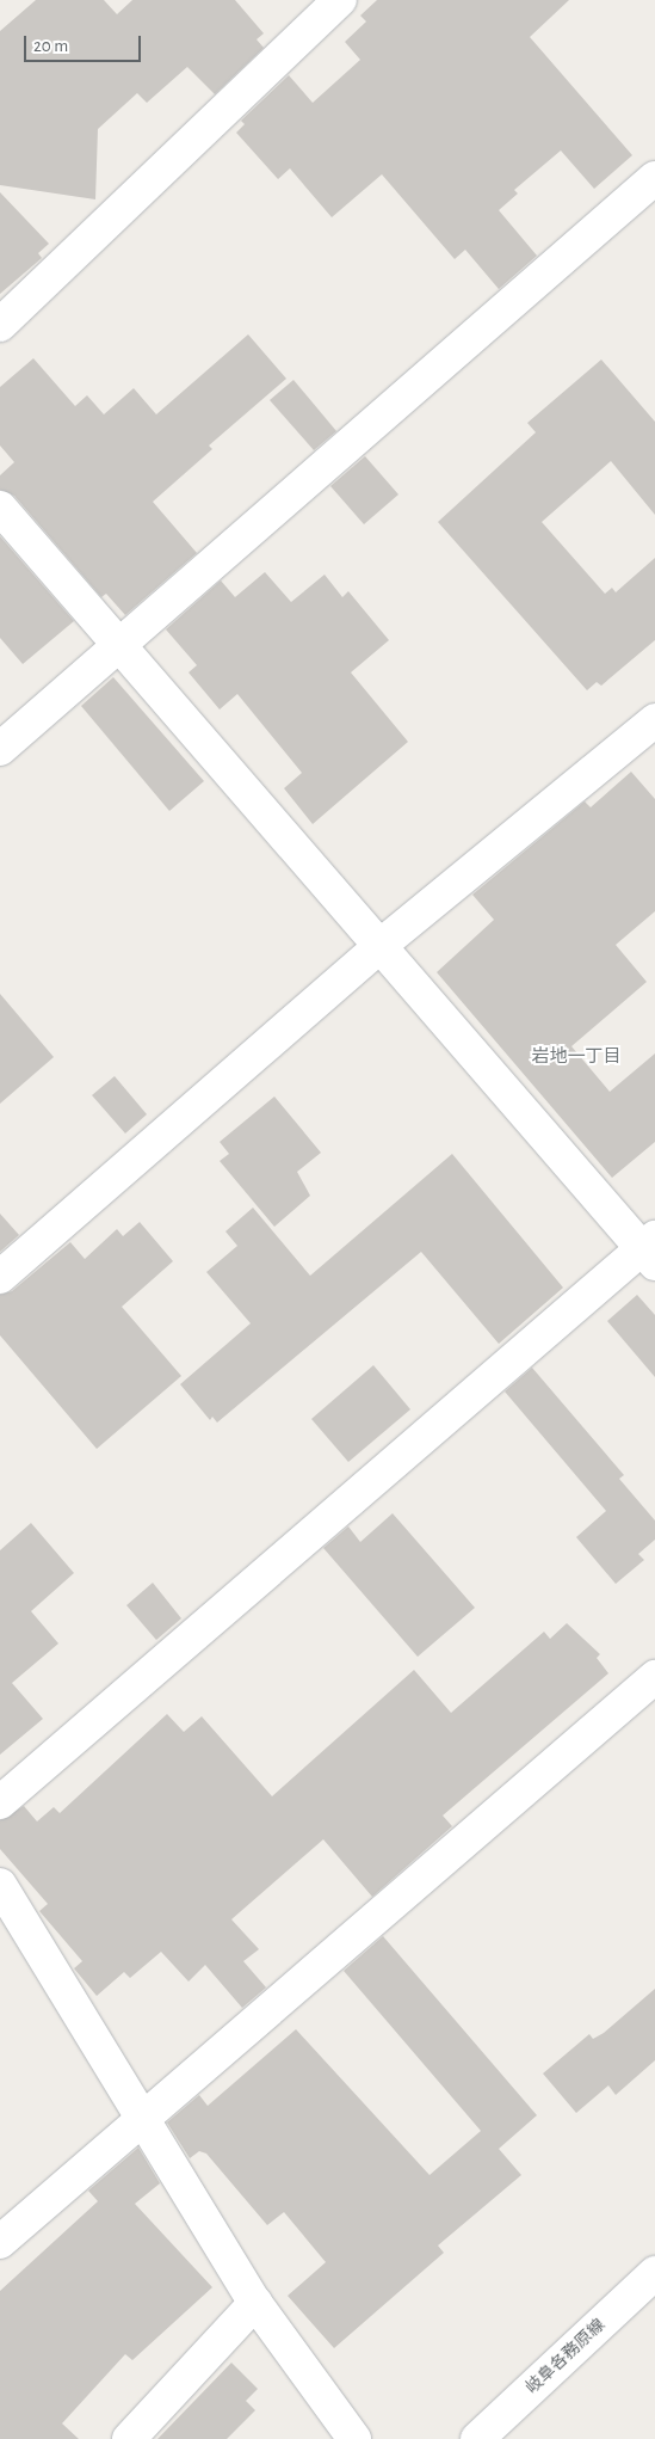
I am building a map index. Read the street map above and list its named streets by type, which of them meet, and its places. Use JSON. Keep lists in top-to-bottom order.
{
  "streets": {
    "street": ["岐阜各務原線"]
  },
  "districts": ["岩地一丁目"],
  "scale_bar": "20 m"
}
